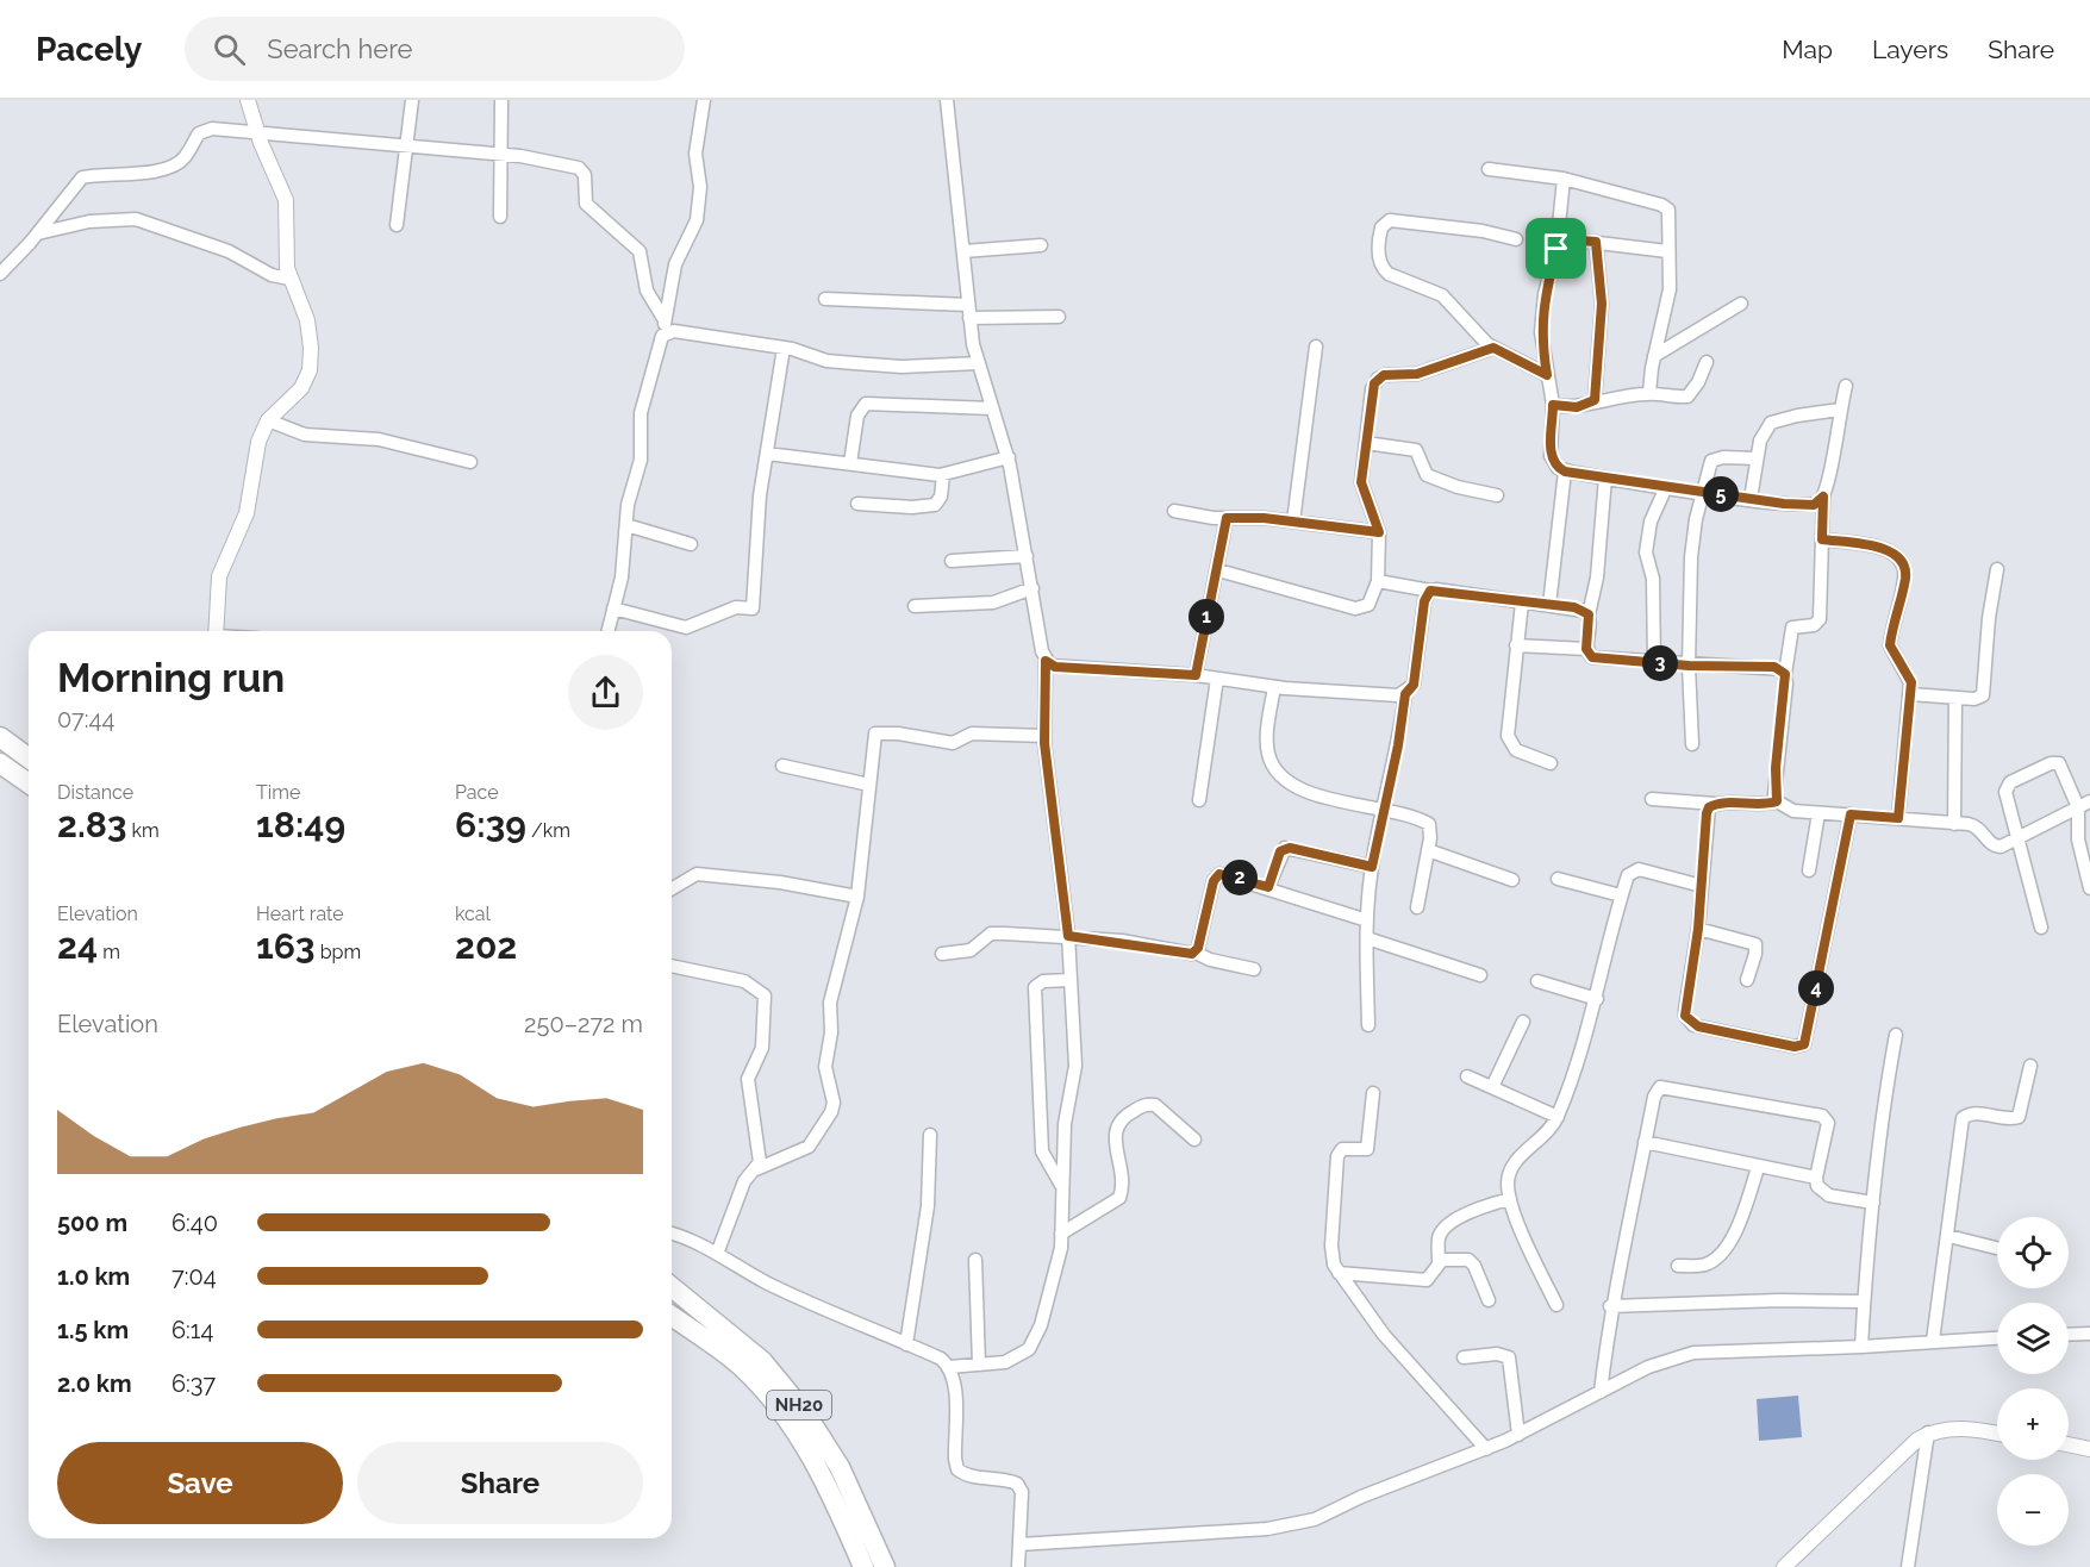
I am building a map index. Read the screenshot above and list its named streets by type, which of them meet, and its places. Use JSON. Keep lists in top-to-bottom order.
{
  "streets": {
    "highway": ["NH20"]
  },
  "page": {
    "header": "Pacely",
    "search": "Search here",
    "nav": ["Map", "Layers", "Share"],
    "pins": [
      "5",
      "1",
      "3",
      "2",
      "4"
    ],
    "heading": ["Morning run", "07:44"],
    "stats": [
      ["Distance", "2.83 km"],
      ["Time", "18:49"],
      ["Pace", "6:39 /km"],
      ["Elevation", "24 m"],
      ["Heart rate", "163 bpm"],
      ["kcal", "202"]
    ],
    "chart": ["Elevation", "250–272 m"],
    "list": [
      {
        "name": "500 m",
        "note": "6:40"
      },
      {
        "name": "1.0 km",
        "note": "7:04"
      },
      {
        "name": "1.5 km",
        "note": "6:14"
      },
      {
        "name": "2.0 km",
        "note": "6:37"
      }
    ],
    "map_buttons": ["+", "−"],
    "buttons": ["Save", "Share"]
  }
}
